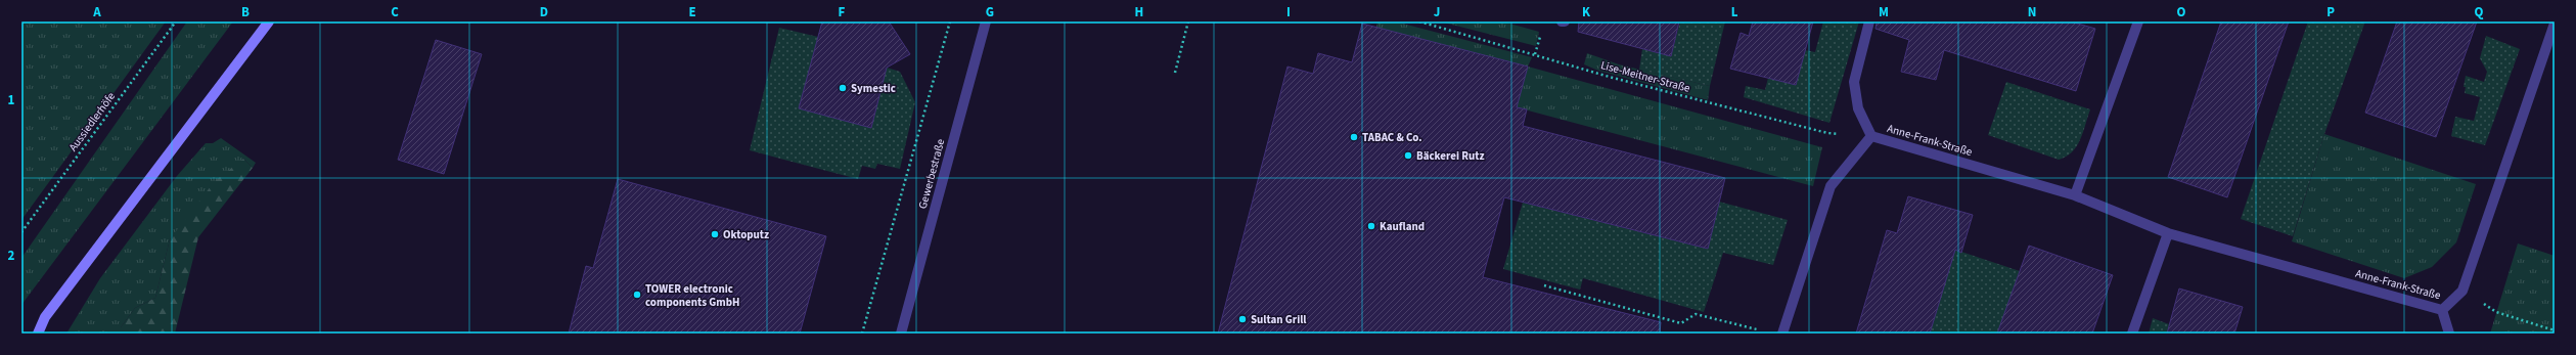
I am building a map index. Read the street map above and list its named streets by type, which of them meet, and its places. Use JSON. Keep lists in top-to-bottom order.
{
  "streets": {
    "street": ["Anne-Frank-Straße", "Gewerbestraße"],
    "path": ["Lise-Meitner-Straße", "Aussiedlerhöfe"]
  },
  "crossings": [
    ["Lise-Meitner-Straße", "Anne-Frank-Straße"]
  ],
  "places": [
    "Symestic",
    "TABAC & Co.",
    "Bäckerei Rutz",
    "Kaufland",
    "Oktoputz",
    "TOWER electronic components GmbH",
    "Sultan Grill"
  ],
  "grid": {
    "columns": [
      "A",
      "B",
      "C",
      "D",
      "E",
      "F",
      "G",
      "H",
      "I",
      "J",
      "K",
      "L",
      "M",
      "N",
      "O",
      "P",
      "Q"
    ],
    "rows": ["1", "2"]
  }
}
